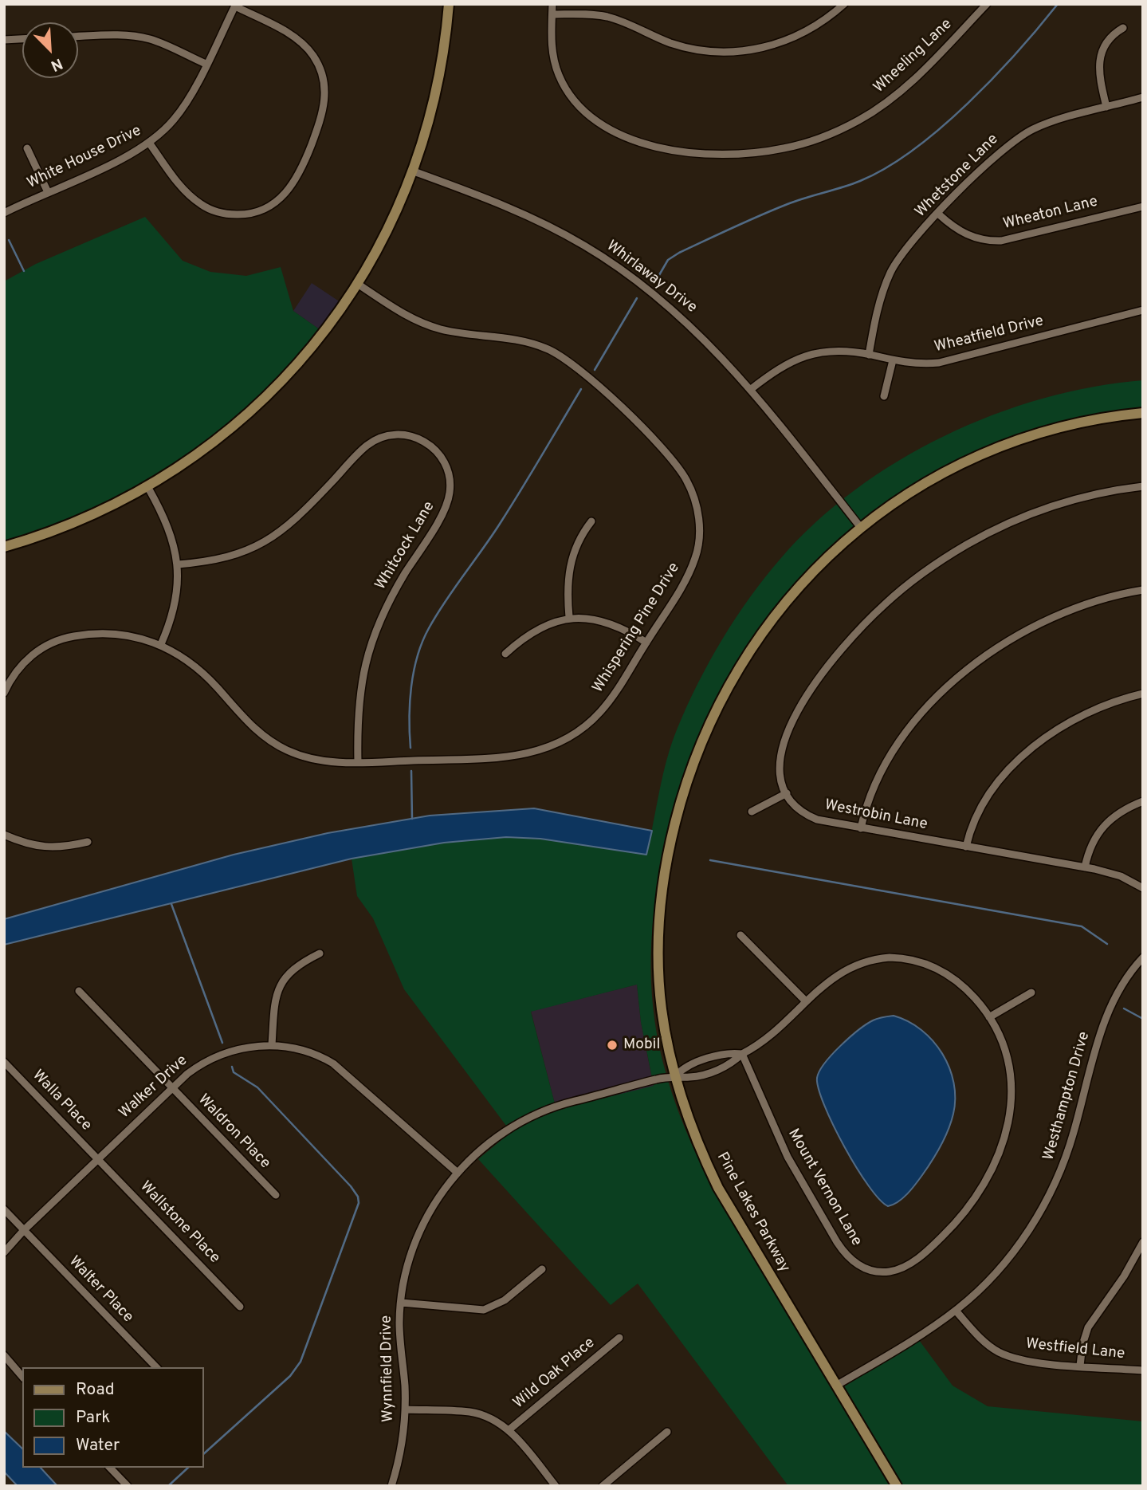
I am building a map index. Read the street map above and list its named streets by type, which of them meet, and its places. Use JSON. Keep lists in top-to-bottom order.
{
  "streets": {
    "street": [
      "Wheeling Lane",
      "White House Drive",
      "Whetstone Lane",
      "Wheaton Lane",
      "Whirlaway Drive",
      "Wheatfield Drive",
      "Whitcock Lane",
      "Whispering Pine Drive",
      "Westrobin Lane",
      "Walker Drive",
      "Westhampton Drive",
      "Walla Place",
      "Waldron Place",
      "Mount Vernon Lane",
      "Pine Lakes Parkway",
      "Wallstone Place",
      "Walter Place",
      "Westfield Lane",
      "Wynnfield Drive",
      "Wild Oak Place"
    ]
  },
  "crossings": [
    ["Whetstone Lane", "Wheaton Lane"],
    ["Whetstone Lane", "Wheatfield Drive"],
    ["Whirlaway Drive", "Wheatfield Drive"],
    ["Whirlaway Drive", "Pine Lakes Parkway"],
    ["Whitcock Lane", "Whispering Pine Drive"],
    ["Walker Drive", "Walla Place"],
    ["Walker Drive", "Waldron Place"],
    ["Walker Drive", "Wallstone Place"],
    ["Walker Drive", "Walter Place"],
    ["Walker Drive", "Wynnfield Drive"],
    ["Westhampton Drive", "Pine Lakes Parkway"],
    ["Westhampton Drive", "Westfield Lane"],
    ["Walla Place", "Wallstone Place"],
    ["Mount Vernon Lane", "Pine Lakes Parkway"],
    ["Mount Vernon Lane", "Wynnfield Drive"],
    ["Pine Lakes Parkway", "Wynnfield Drive"]
  ],
  "places": ["Mobil"],
  "legend": ["Road", "Park", "Water"],
  "north": "bottom right"
}
